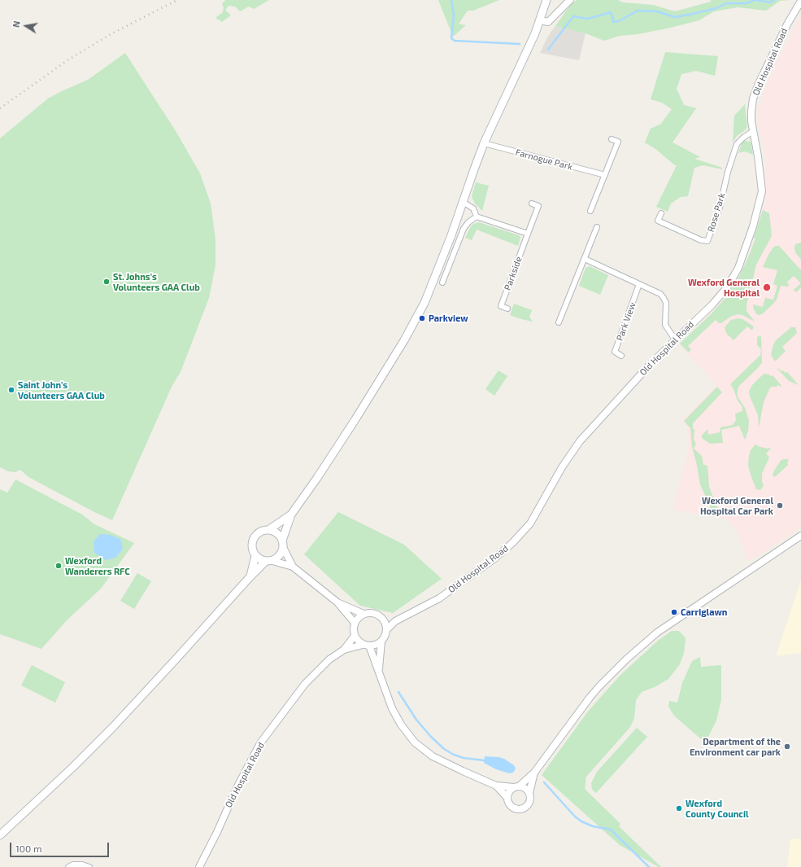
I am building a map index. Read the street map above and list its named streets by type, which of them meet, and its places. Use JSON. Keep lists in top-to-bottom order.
{
  "streets": {
    "street": [
      "Old Hospital Road",
      "Farnogue Park",
      "Rose Park",
      "Parkside",
      "Park View"
    ]
  },
  "crossings": [
    ["Old Hospital Road", "Rose Park"]
  ],
  "places": [
    "St. Johns's Volunteers GAA Club",
    "Wexford General Hospital",
    "Parkview",
    "Saint John's Volunteers GAA Club",
    "Wexford General Hospital Car Park",
    "Wexford Wanderers RFC",
    "Carriglawn",
    "Department of the Environment car park",
    "Wexford County Council"
  ],
  "scale_bar": "100 m",
  "north": "left"
}
